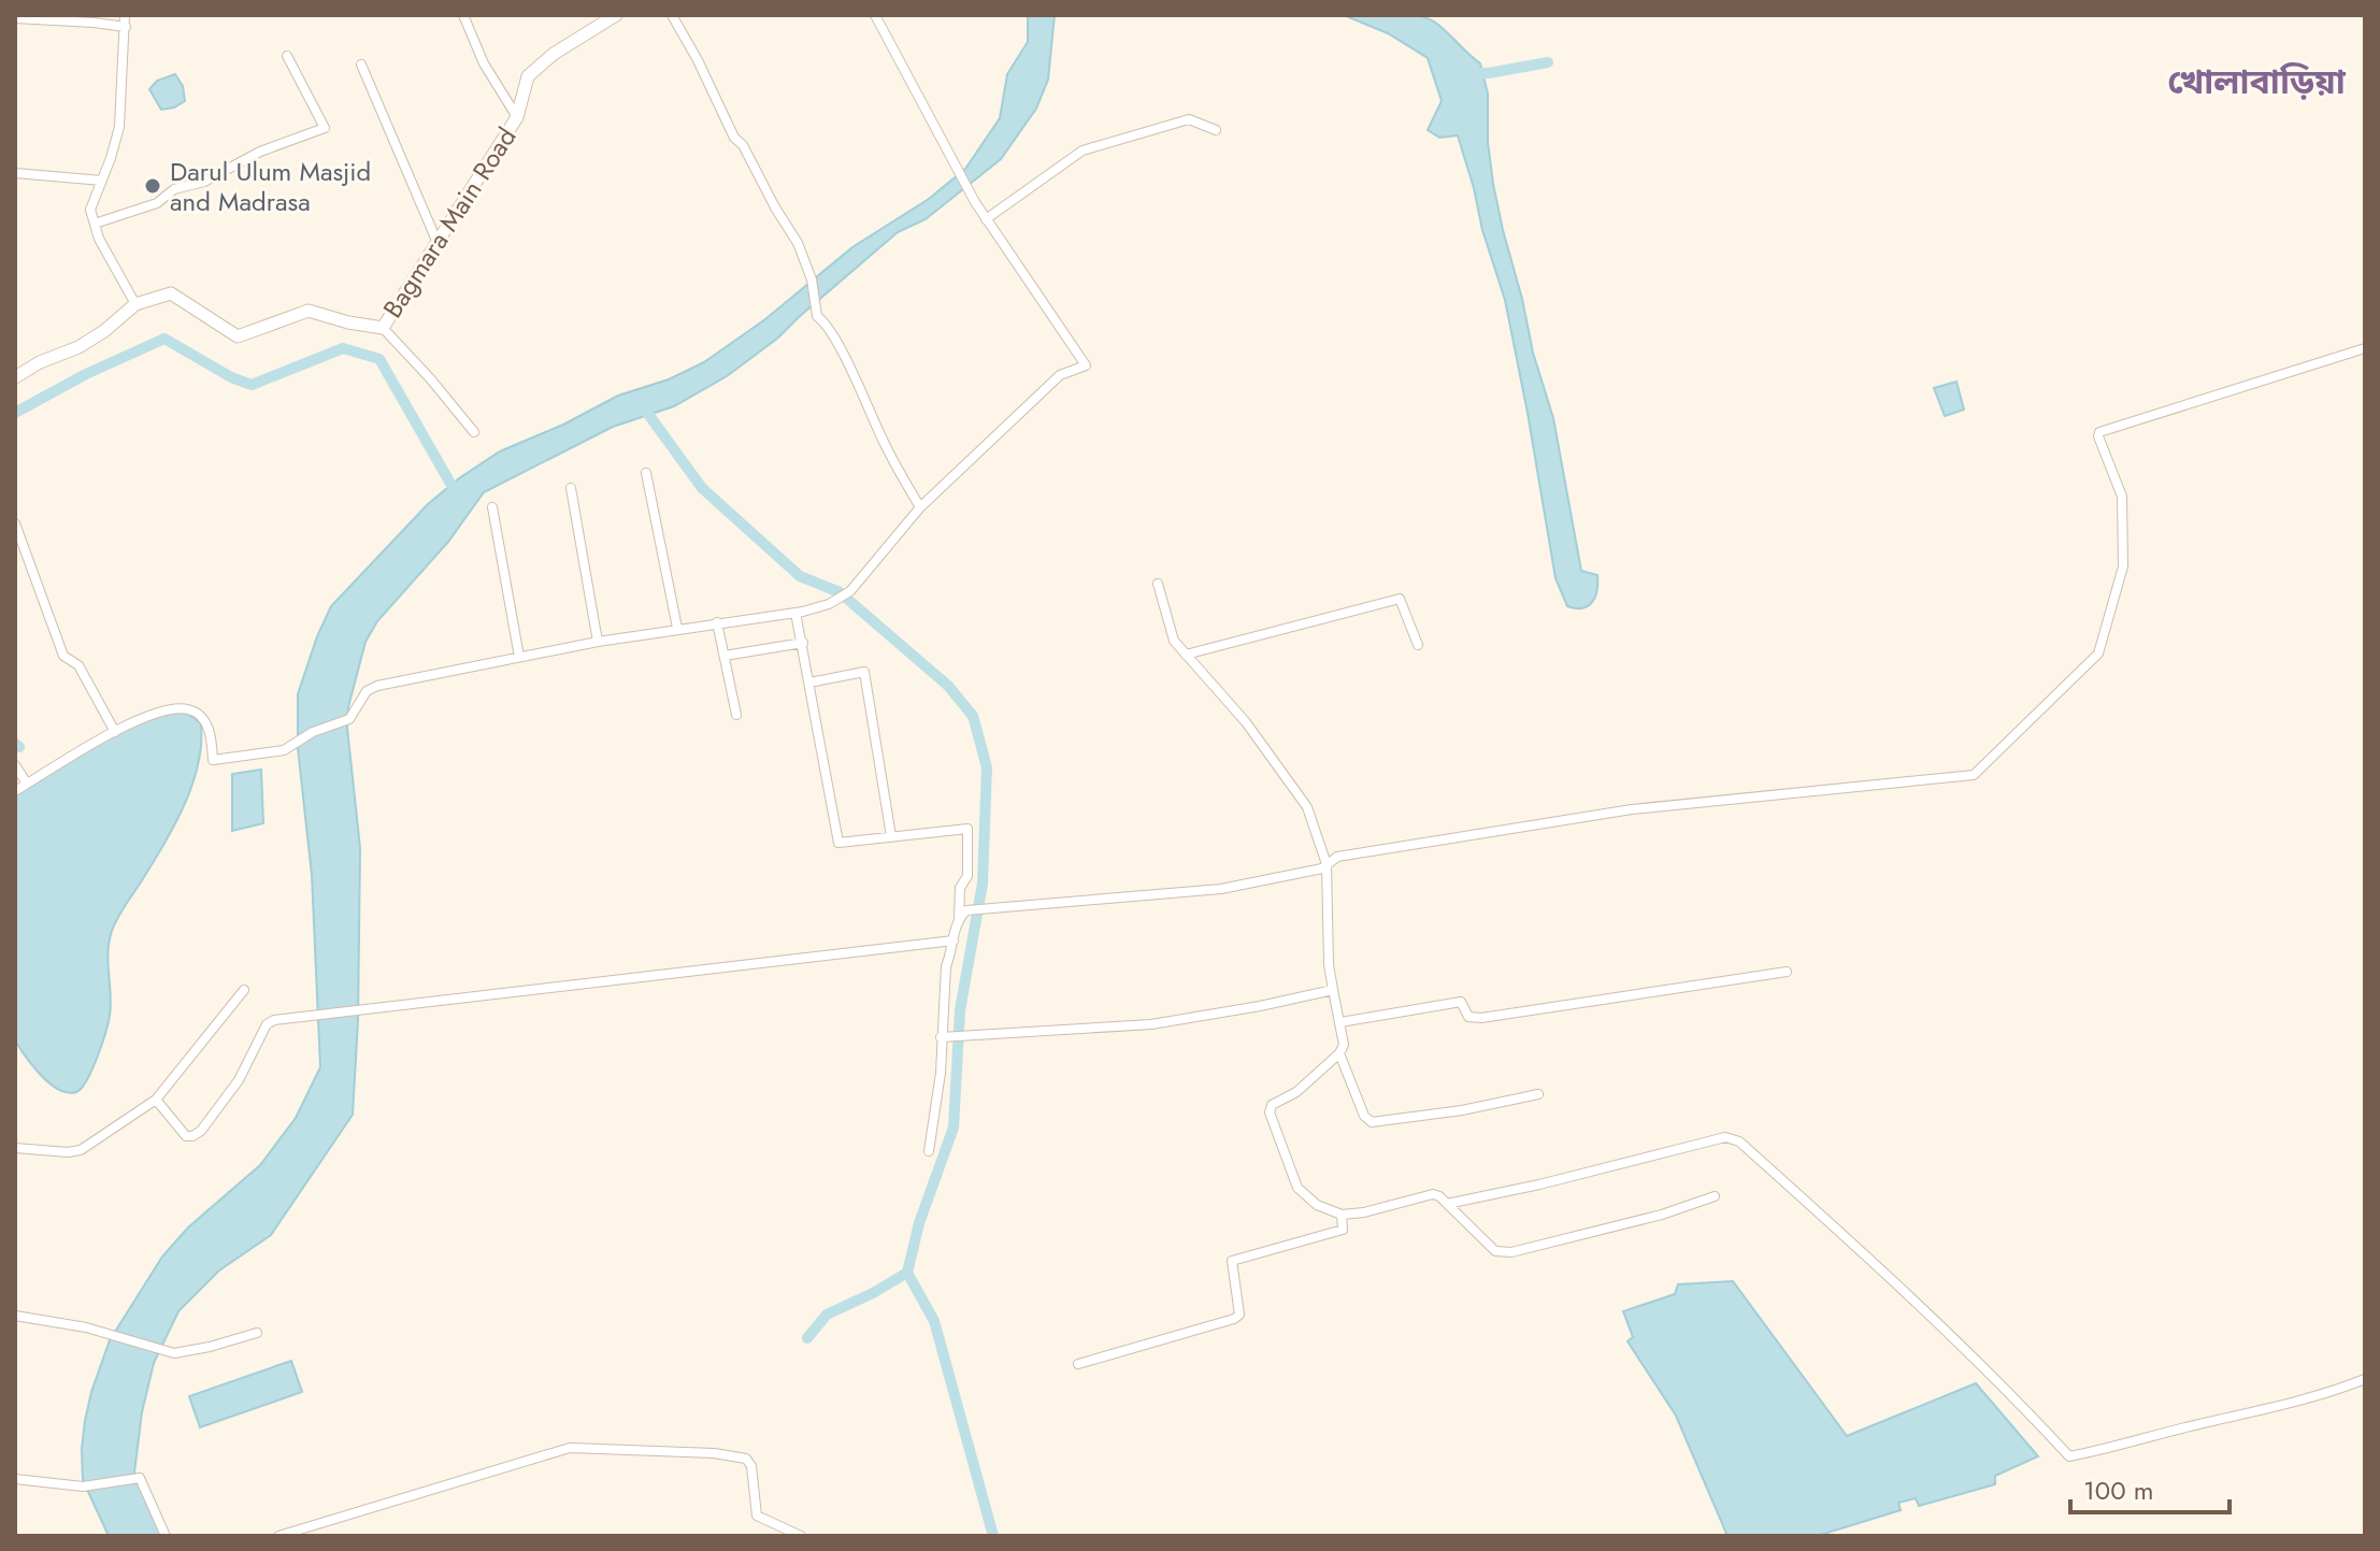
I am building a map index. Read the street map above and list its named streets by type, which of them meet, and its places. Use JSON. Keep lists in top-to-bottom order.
{
  "streets": {
    "street": ["Bagmara Main Road"]
  },
  "districts": ["খোলাবাড়িয়া"],
  "places": ["Darul Ulum Masjid and Madrasa"],
  "scale_bar": "100 m"
}
